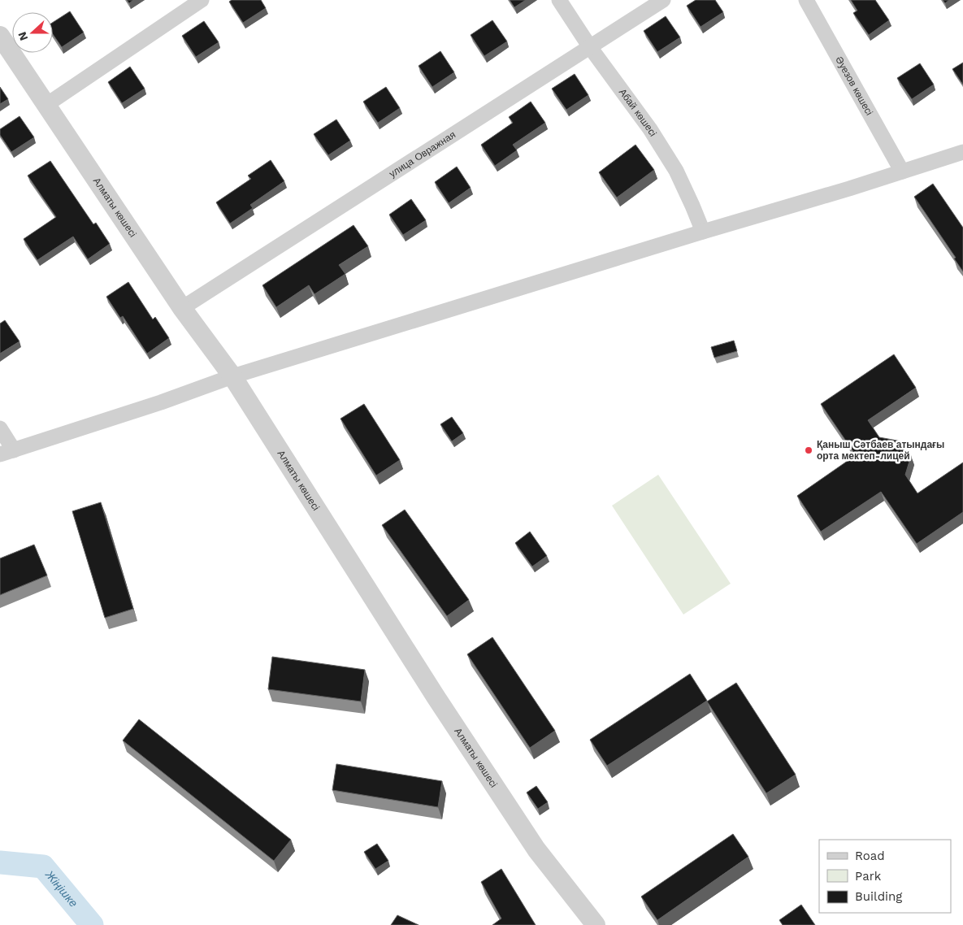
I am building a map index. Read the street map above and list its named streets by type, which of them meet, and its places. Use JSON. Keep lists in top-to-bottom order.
{
  "streets": {
    "street": [
      "Әуезов көшесі",
      "Абай көшесі",
      "улица Овражная",
      "Алматы көшесі"
    ]
  },
  "crossings": [
    ["Абай көшесі", "улица Овражная"],
    ["улица Овражная", "Алматы көшесі"]
  ],
  "water": ["Жіңішке"],
  "places": ["Қаныш Сәтбаев атындағы орта мектеп-лицей"],
  "legend": ["Road", "Park", "Building"],
  "north": "left"
}
